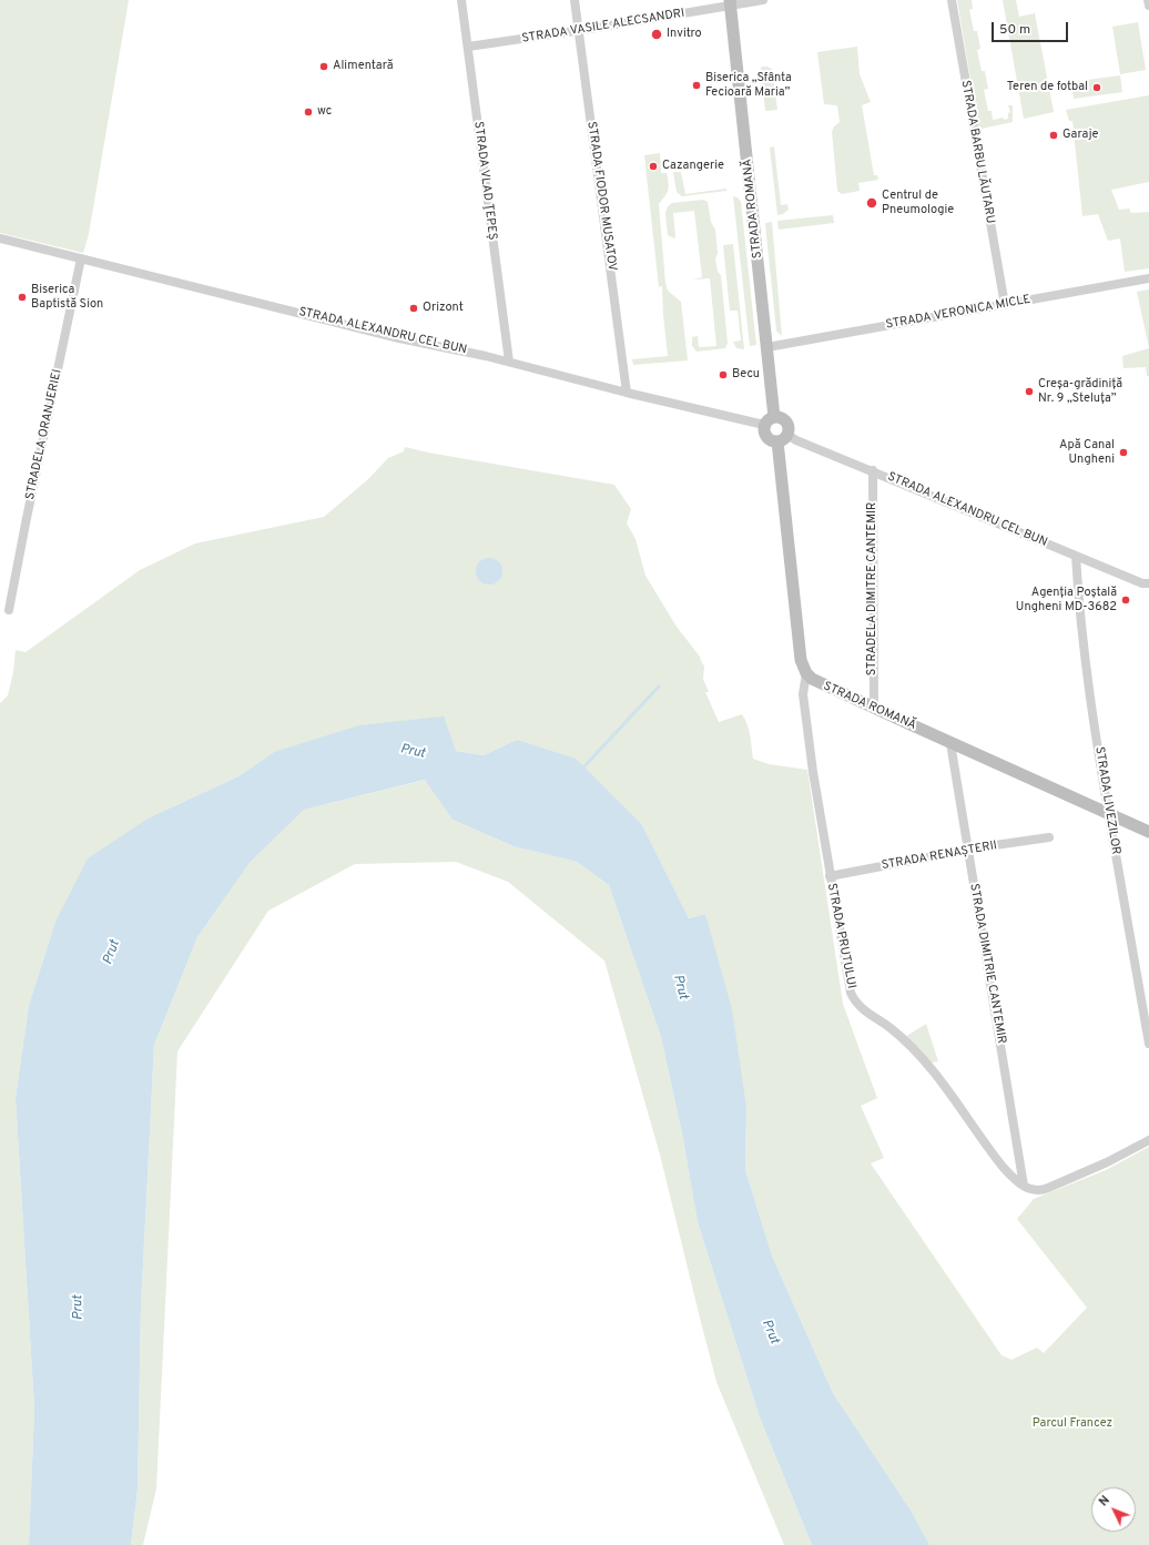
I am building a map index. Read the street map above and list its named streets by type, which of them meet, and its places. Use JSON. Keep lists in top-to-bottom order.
{
  "streets": {
    "main road": ["STRADA ROMANĂ"],
    "street": [
      "STRADA VASILE ALECSANDRI",
      "STRADA BARBU LĂUTARU",
      "STRADA VLAD ŢEPEȘ",
      "STRADA FIODOR MUSATOV",
      "STRADA VERONICA MICLE",
      "STRADA ALEXANDRU CEL BUN",
      "STRADELA ORANJERIEI",
      "STRADELA DIMITRE CANTEMIR",
      "STRADA LIVEZILOR",
      "STRADA RENAȘTERII",
      "STRADA PRUTULUI",
      "STRADA DIMITRIE CANTEMIR"
    ]
  },
  "crossings": [
    ["STRADA VASILE ALECSANDRI", "STRADA VLAD ŢEPEȘ"],
    ["STRADA VASILE ALECSANDRI", "STRADA FIODOR MUSATOV"],
    ["STRADA VASILE ALECSANDRI", "STRADA ROMANĂ"],
    ["STRADA BARBU LĂUTARU", "STRADA VERONICA MICLE"],
    ["STRADA VLAD ŢEPEȘ", "STRADA ALEXANDRU CEL BUN"],
    ["STRADA FIODOR MUSATOV", "STRADA ALEXANDRU CEL BUN"],
    ["STRADA ROMANĂ", "STRADA VERONICA MICLE"],
    ["STRADA ROMANĂ", "STRADA ALEXANDRU CEL BUN"],
    ["STRADA ROMANĂ", "STRADELA DIMITRE CANTEMIR"],
    ["STRADA ROMANĂ", "STRADA LIVEZILOR"],
    ["STRADA ROMANĂ", "STRADA PRUTULUI"],
    ["STRADA ROMANĂ", "STRADA DIMITRIE CANTEMIR"],
    ["STRADA ALEXANDRU CEL BUN", "STRADELA ORANJERIEI"],
    ["STRADA ALEXANDRU CEL BUN", "STRADELA DIMITRE CANTEMIR"],
    ["STRADA ALEXANDRU CEL BUN", "STRADA LIVEZILOR"],
    ["STRADA RENAȘTERII", "STRADA PRUTULUI"],
    ["STRADA RENAȘTERII", "STRADA DIMITRIE CANTEMIR"],
    ["STRADA PRUTULUI", "STRADA DIMITRIE CANTEMIR"]
  ],
  "water": ["Prut"],
  "parks": ["Parcul Francez"],
  "places": [
    "Invitro",
    "Alimentară",
    "Biserica „Sfânta Fecioară Maria”",
    "Teren de fotbal",
    "wc",
    "Garaje",
    "Cazangerie",
    "Centrul de Pneumologie",
    "Biserica Baptistă Sion",
    "Orizont",
    "Becu",
    "Creșa-grădiniță Nr. 9 „Steluța”",
    "Apă Canal Ungheni",
    "Agenția Poștală Ungheni MD-3682"
  ],
  "scale_bar": "50 m",
  "north": "top left"
}
